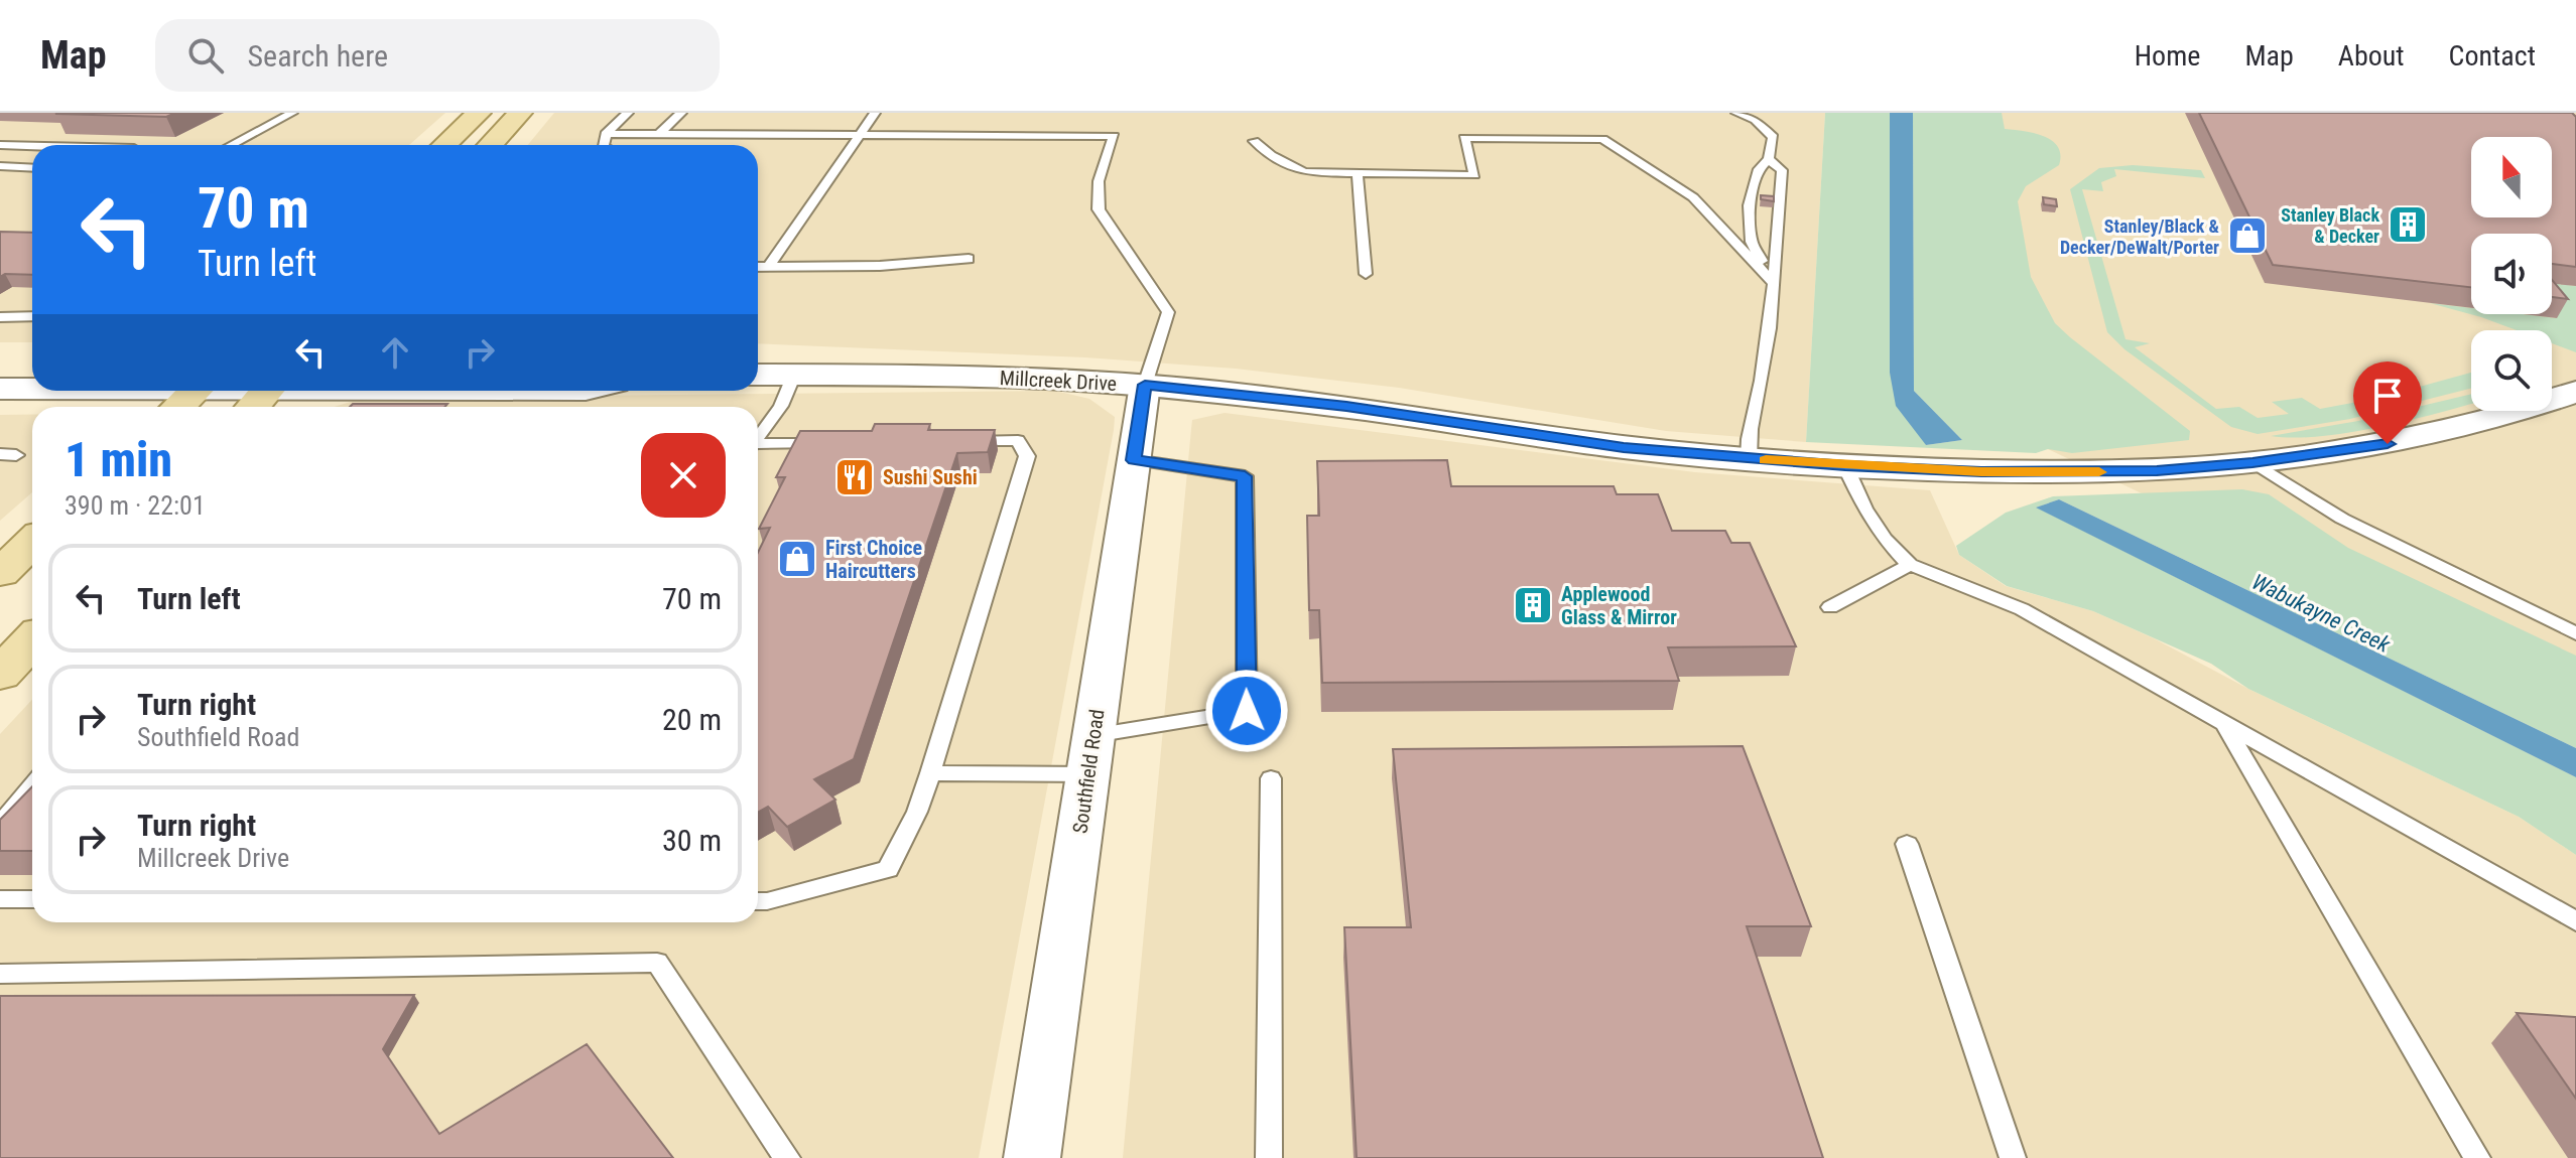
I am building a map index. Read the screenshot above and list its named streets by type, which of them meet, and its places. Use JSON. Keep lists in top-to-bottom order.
{
  "streets": {
    "street": ["Millcreek Drive", "Southfield Road"]
  },
  "crossings": [
    ["Millcreek Drive", "Southfield Road"]
  ],
  "water": ["Wabukayne Creek"],
  "places": {
    "building": ["Stanley Black & Decker", "Applewood Glass & Mirror"],
    "shop": ["Stanley/Black & Decker/DeWalt/Porter", "First Choice Haircutters"],
    "restaurant": ["Sushi Sushi"]
  },
  "north": "top",
  "page": {
    "header": "Map",
    "search": "Search here",
    "nav": [
      "Home",
      "Map",
      "About",
      "Contact"
    ],
    "turn": ["70 m", "Turn left"],
    "heading": ["1 min", "390 m · 22:01"],
    "list": [
      {
        "name": "Turn left",
        "value": "70 m"
      },
      {
        "name": "Turn right",
        "note": "Southfield Road",
        "value": "20 m"
      },
      {
        "name": "Turn right",
        "note": "Millcreek Drive",
        "value": "30 m"
      }
    ]
  }
}
